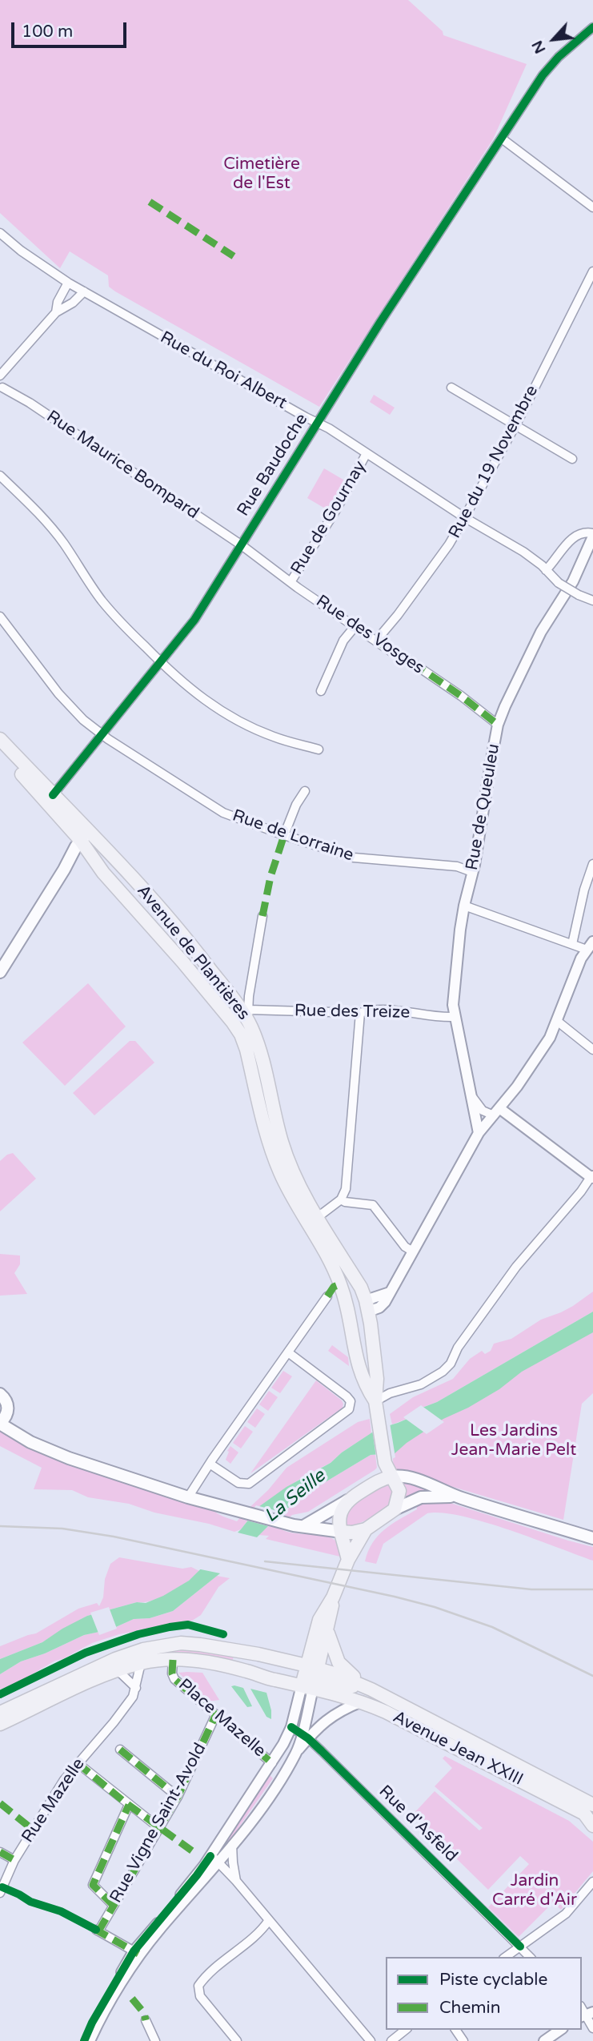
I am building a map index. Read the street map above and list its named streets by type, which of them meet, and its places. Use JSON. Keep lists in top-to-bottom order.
{
  "streets": {
    "main road": ["Avenue de Plantières", "Place Mazelle", "Avenue Jean XXIII"],
    "street": [
      "Rue du Roi Albert",
      "Rue du 19 Novembre",
      "Rue Maurice Bompard",
      "Rue Baudoche",
      "Rue de Gournay",
      "Rue des Vosges",
      "Rue de Queuleu",
      "Rue de Lorraine",
      "Rue des Treize",
      "Rue Mazelle",
      "Rue Vigne Saint-Avold",
      "Rue d'Asfeld"
    ]
  },
  "crossings": [
    ["Rue du Roi Albert", "Rue du 19 Novembre"],
    ["Rue du Roi Albert", "Rue Baudoche"],
    ["Rue du Roi Albert", "Rue de Gournay"],
    ["Rue du Roi Albert", "Rue de Queuleu"],
    ["Rue du 19 Novembre", "Rue des Vosges"],
    ["Rue Maurice Bompard", "Rue Baudoche"],
    ["Rue Maurice Bompard", "Rue des Vosges"],
    ["Rue Baudoche", "Rue des Vosges"],
    ["Rue Baudoche", "Rue de Lorraine"],
    ["Rue de Gournay", "Rue des Vosges"],
    ["Rue des Vosges", "Rue de Queuleu"],
    ["Rue de Queuleu", "Rue de Lorraine"],
    ["Rue de Queuleu", "Rue des Treize"],
    ["Avenue de Plantières", "Rue des Treize"],
    ["Place Mazelle", "Avenue Jean XXIII"],
    ["Place Mazelle", "Rue Mazelle"],
    ["Place Mazelle", "Rue Vigne Saint-Avold"],
    ["Place Mazelle", "Rue d'Asfeld"]
  ],
  "water": ["La Seille"],
  "parks": ["Cimetière de l'Est", "Les Jardins Jean-Marie Pelt", "Jardin Carré d'Air"],
  "legend": ["Piste cyclable", "Chemin"],
  "scale_bar": "100 m",
  "north": "bottom left"
}
